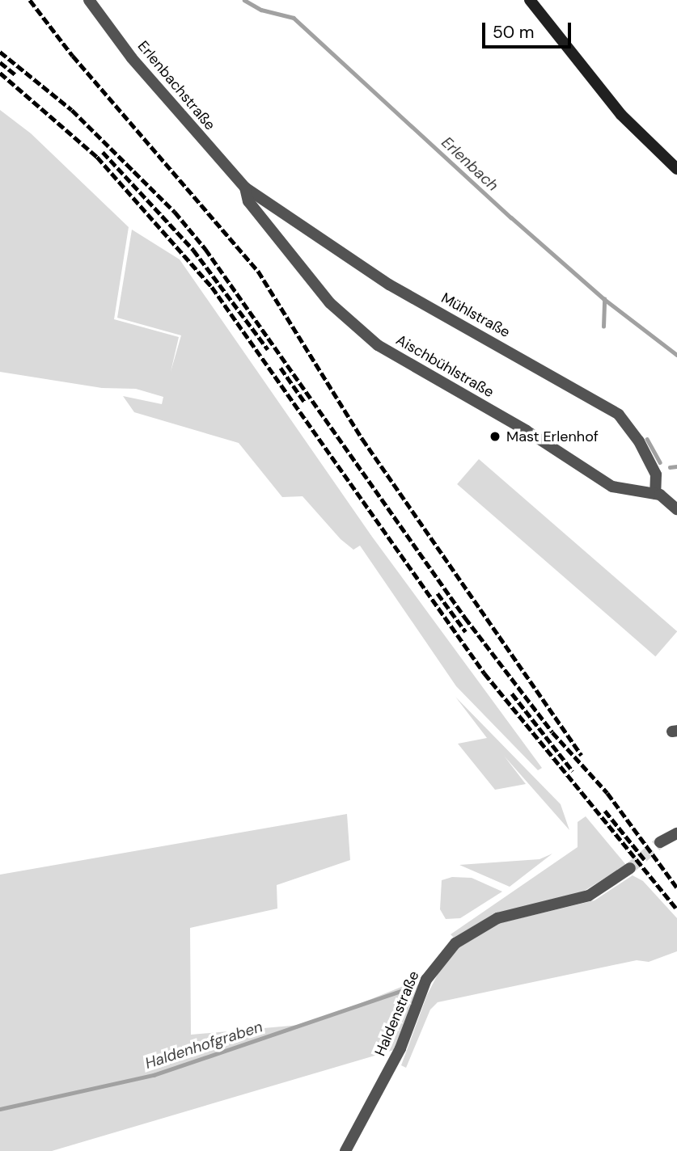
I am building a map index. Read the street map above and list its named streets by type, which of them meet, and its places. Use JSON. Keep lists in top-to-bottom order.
{
  "streets": {
    "street": [
      "Erlenbachstraße",
      "Mühlstraße",
      "Aischbühlstraße",
      "Haldenstraße"
    ]
  },
  "crossings": [
    ["Erlenbachstraße", "Mühlstraße"],
    ["Erlenbachstraße", "Aischbühlstraße"],
    ["Mühlstraße", "Aischbühlstraße"]
  ],
  "water": ["Erlenbach", "Haldenhofgraben"],
  "places": ["Mast Erlenhof"],
  "scale_bar": "50 m"
}
